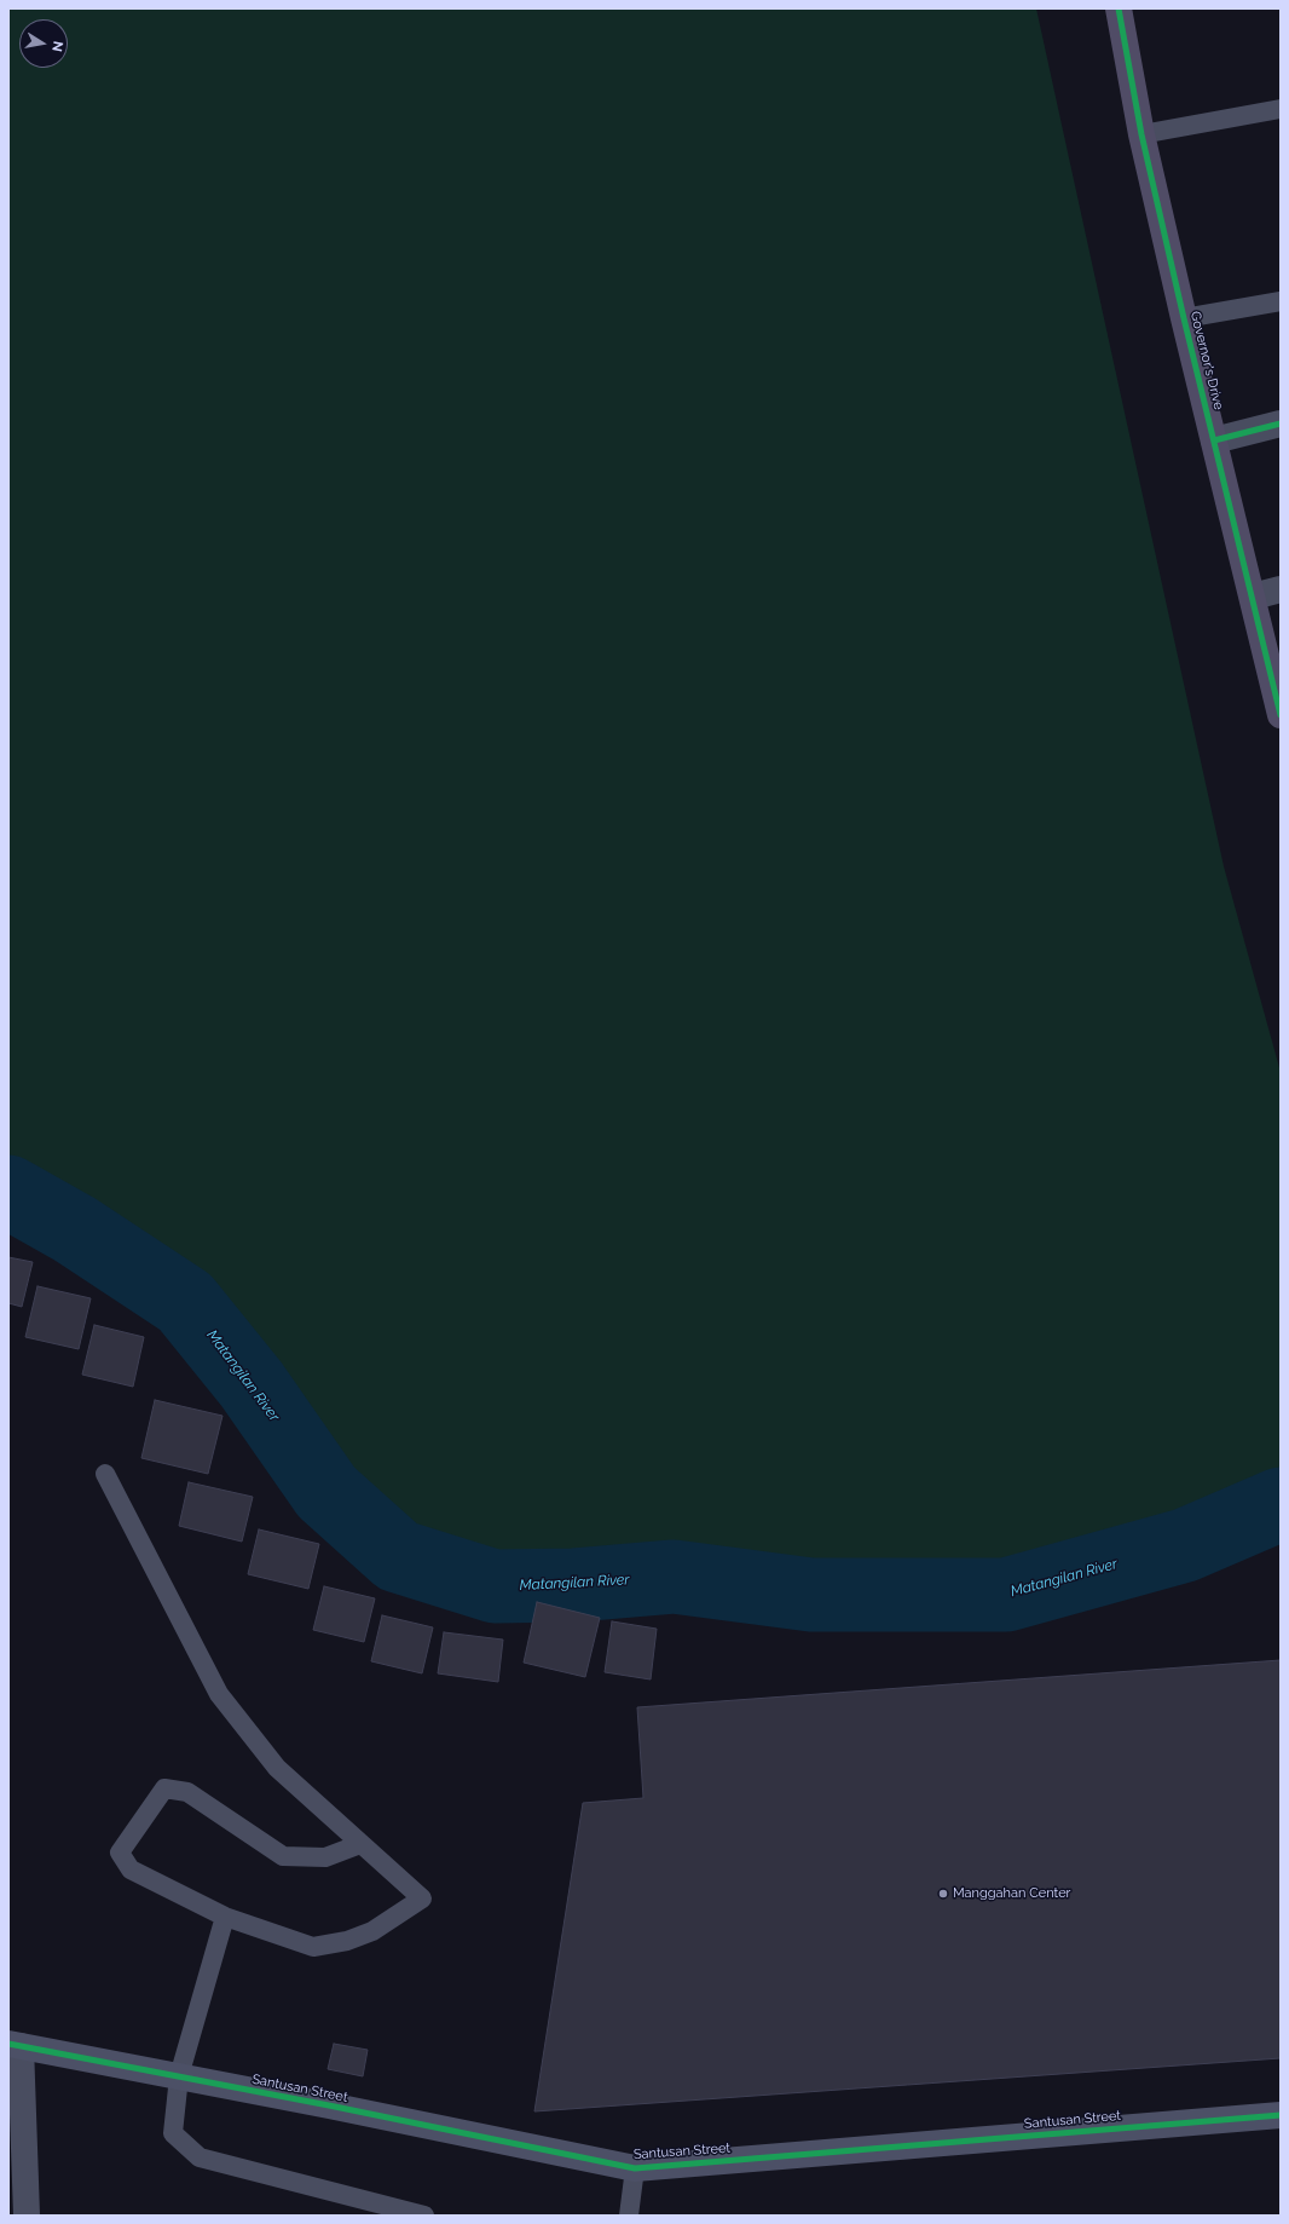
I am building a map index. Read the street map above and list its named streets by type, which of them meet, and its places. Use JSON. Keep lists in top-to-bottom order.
{
  "streets": {
    "main road": ["Governor's Drive"],
    "street": ["Santusan Street"]
  },
  "water": ["Matangilan River"],
  "places": ["Manggahan Center"],
  "north": "right"
}
